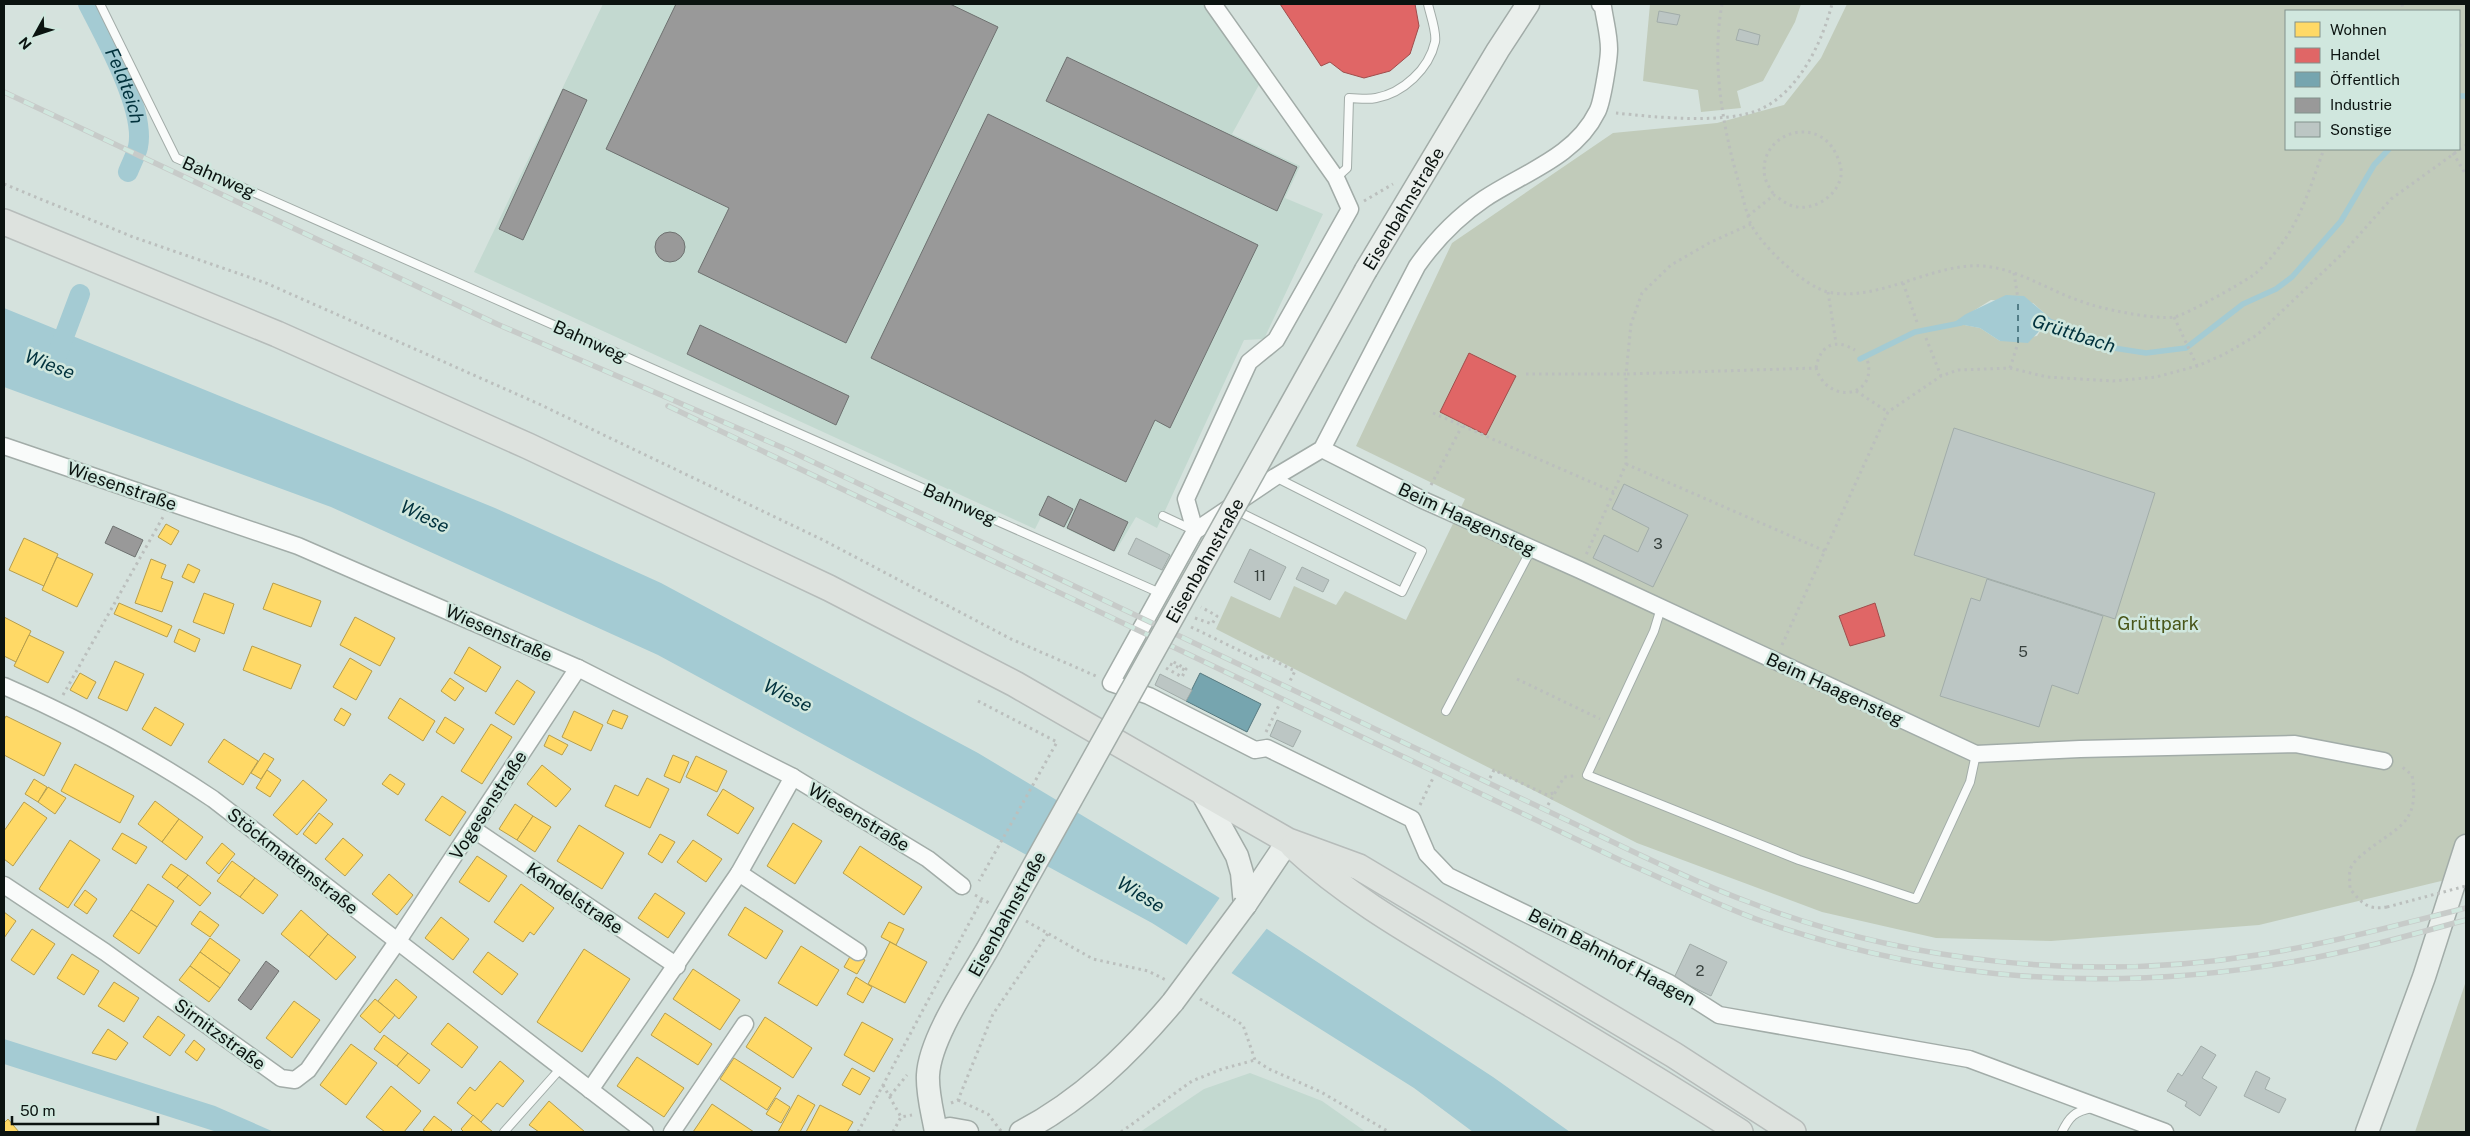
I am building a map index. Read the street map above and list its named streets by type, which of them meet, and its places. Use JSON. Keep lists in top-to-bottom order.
{
  "streets": {
    "street": [
      "Eisenbahnstraße",
      "Wiesenstraße",
      "Beim Haagensteg",
      "Vogesenstraße",
      "Stöckmattenstraße",
      "Kandelstraße",
      "Beim Bahnhof Haagen",
      "Sirnitzstraße"
    ],
    "lane": ["Bahnweg"]
  },
  "crossings": [
    ["Wiesenstraße", "Vogesenstraße"],
    ["Vogesenstraße", "Stöckmattenstraße"],
    ["Vogesenstraße", "Kandelstraße"],
    ["Vogesenstraße", "Sirnitzstraße"],
    ["Stöckmattenstraße", "Sirnitzstraße"]
  ],
  "water": ["Feldteich", "Grüttbach", "Wiese"],
  "parks": ["Grüttpark"],
  "house_numbers": [
    "3",
    "11",
    "5",
    "2"
  ],
  "legend": [
    "Wohnen",
    "Handel",
    "Öffentlich",
    "Industrie",
    "Sonstige"
  ],
  "scale_bar": "50 m",
  "north": "bottom left"
}
